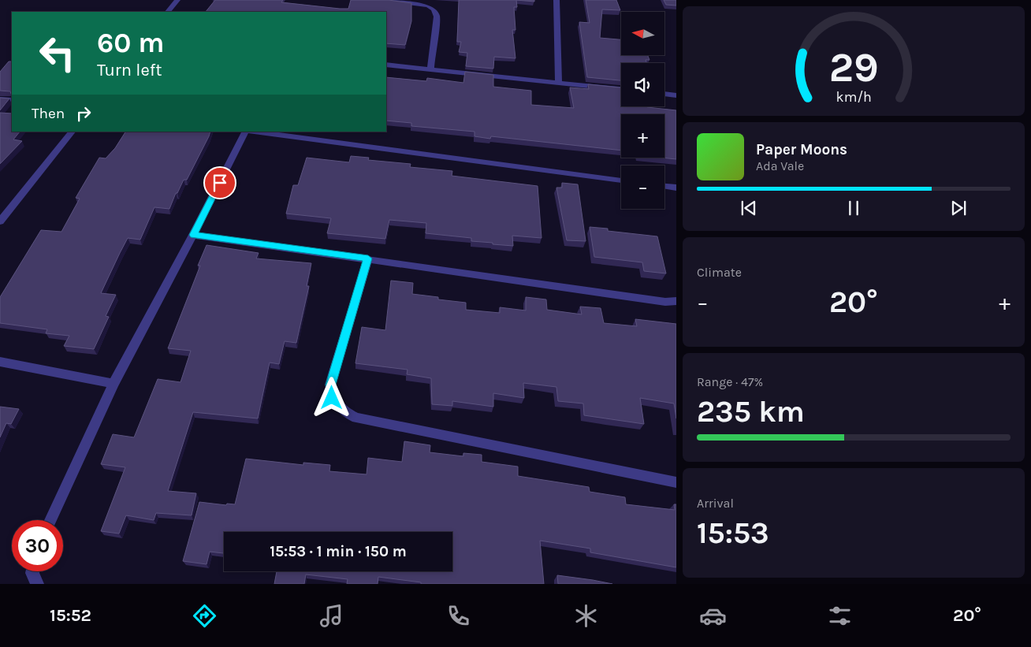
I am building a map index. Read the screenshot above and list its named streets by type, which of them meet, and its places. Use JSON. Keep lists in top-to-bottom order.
{
  "north": "left",
  "page": {
    "map_buttons": ["+", "−"],
    "turn": ["60 m", "Turn left"],
    "then": "Then",
    "song": ["Paper Moons", "Ada Vale"],
    "tile": [
      "Climate",
      ["Range · 47%", "235 km"],
      ["Arrival", "15:53"]
    ],
    "heat": ["−", "20°", "+"],
    "limit": "30",
    "trip": "15:53 · 1 min · 150 m",
    "tabs": ["15:52", "20°"],
    "gauge": ["29", "km/h"]
  }
}
